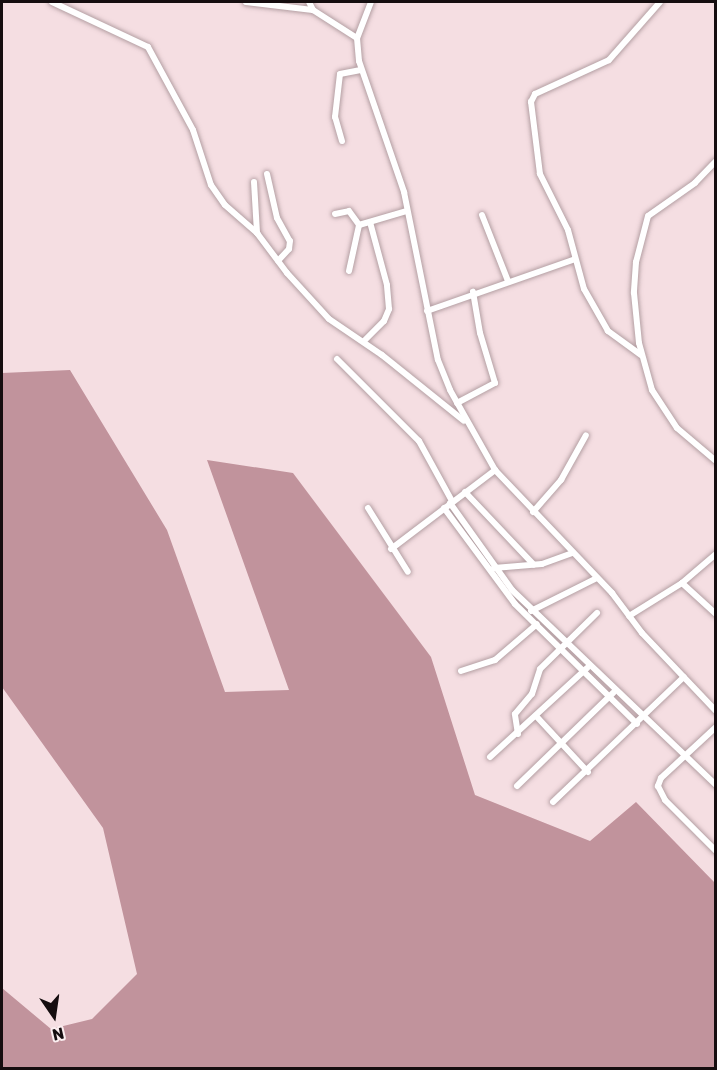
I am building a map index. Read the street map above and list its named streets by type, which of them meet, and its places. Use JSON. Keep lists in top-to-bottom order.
{
  "north": "bottom"
}
